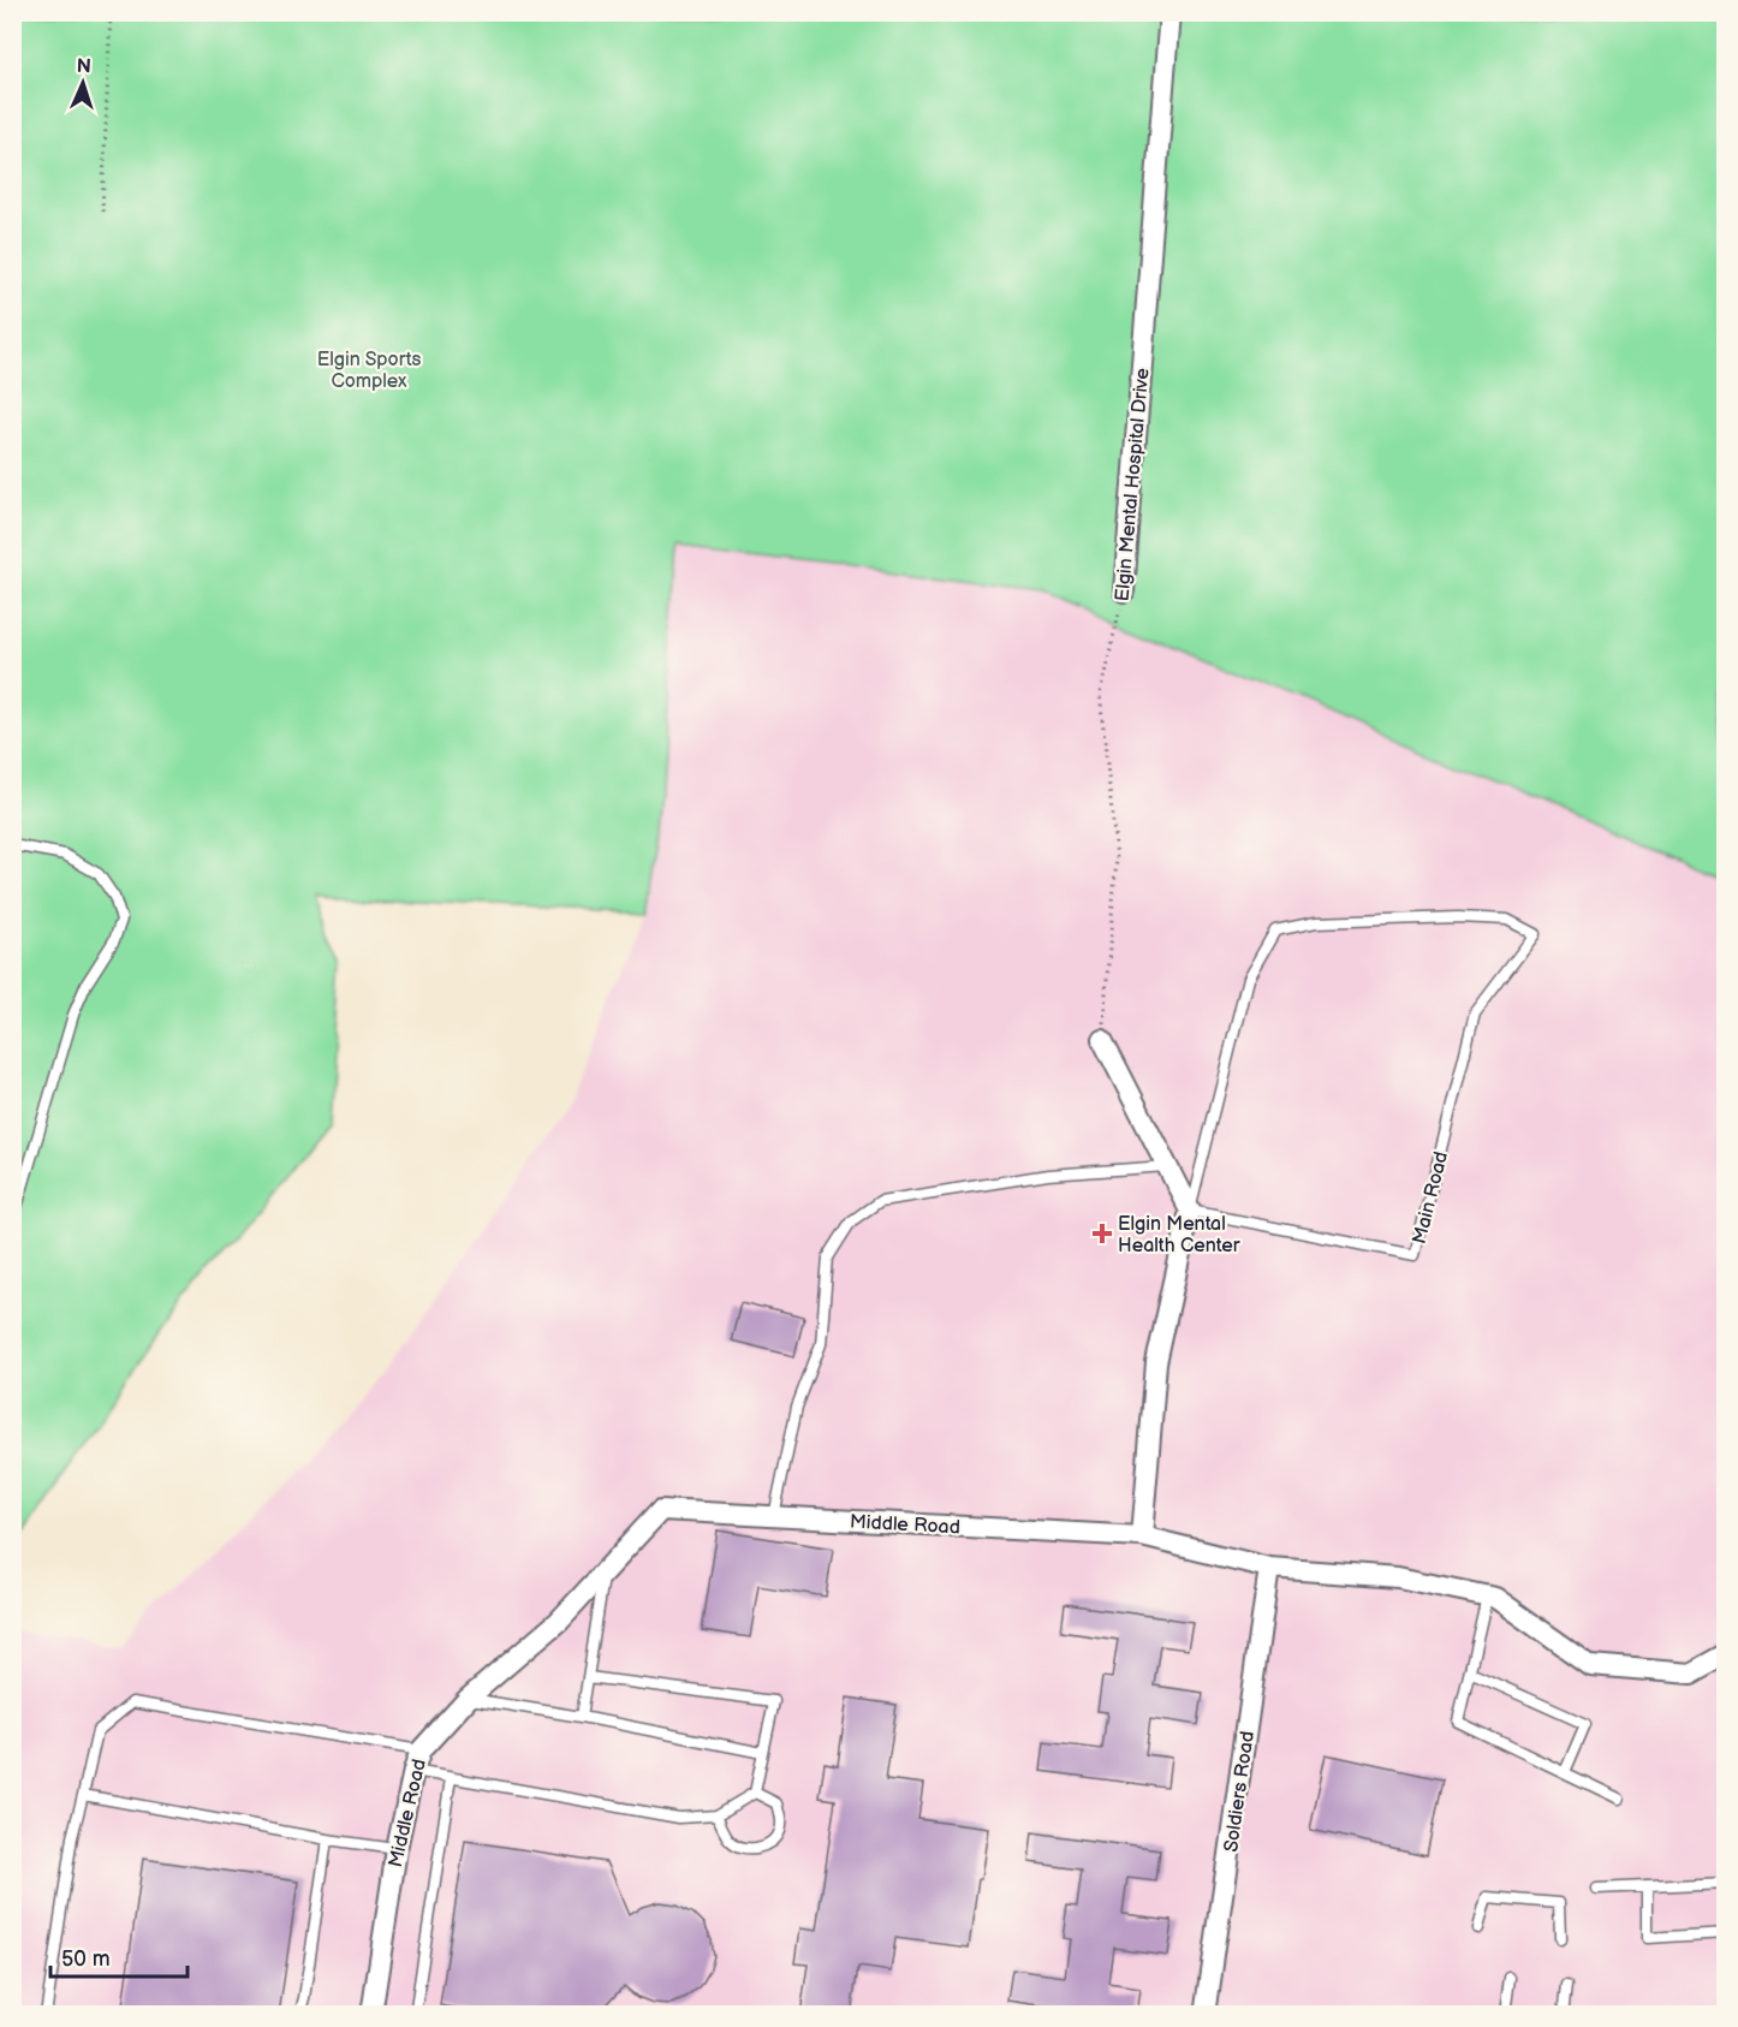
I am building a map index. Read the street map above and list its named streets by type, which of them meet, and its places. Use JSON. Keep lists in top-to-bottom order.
{
  "streets": {
    "street": ["Elgin Mental Hospital Drive", "Middle Road", "Soldiers Road"],
    "lane": ["Main Road"]
  },
  "crossings": [
    ["Middle Road", "Soldiers Road"]
  ],
  "parks": ["Elgin Sports Complex"],
  "places": {
    "health": ["Elgin Mental Health Center"]
  },
  "scale_bar": "50 m",
  "north": "top"
}
